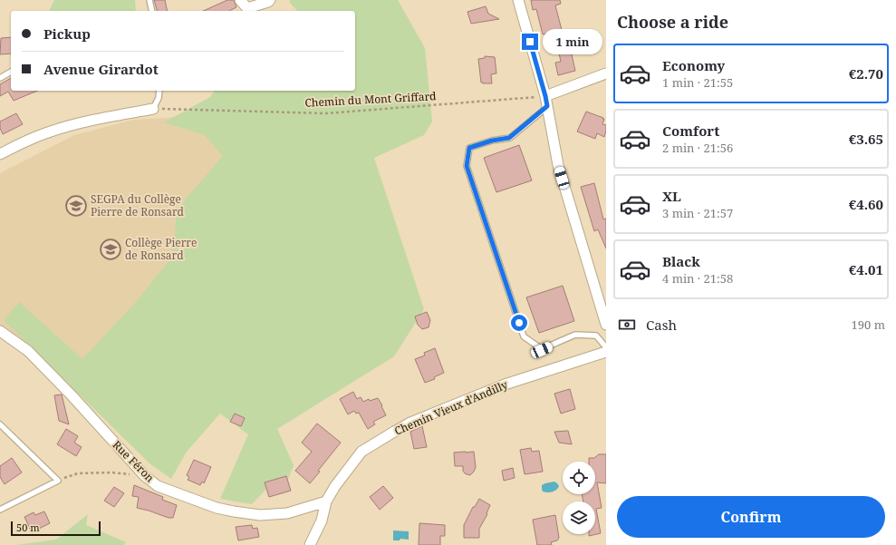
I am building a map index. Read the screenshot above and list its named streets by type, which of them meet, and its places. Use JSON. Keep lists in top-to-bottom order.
{
  "streets": {
    "street": ["Chemin Vieux d'Andilly", "Rue Féron"],
    "path": ["Chemin du Mont Griffard"]
  },
  "crossings": [
    ["Chemin Vieux d'Andilly", "Rue Féron"]
  ],
  "places": {
    "school or university": ["SEGPA du Collège Pierre de Ronsard", "Collège Pierre de Ronsard"]
  },
  "scale_bar": "50 m",
  "page": {
    "heading": "Choose a ride",
    "banner": ["Pickup", "Avenue Girardot"],
    "bubble": "1 min",
    "list": [
      {
        "name": "Economy",
        "note": "1 min · 21:55",
        "value": "€2.70"
      },
      {
        "name": "Comfort",
        "note": "2 min · 21:56",
        "value": "€3.65"
      },
      {
        "name": "XL",
        "note": "3 min · 21:57",
        "value": "€4.60"
      },
      {
        "name": "Black",
        "note": "4 min · 21:58",
        "value": "€4.01"
      }
    ],
    "pay": ["Cash", "190 m"],
    "buttons": "Confirm",
    "scale": "50 m"
  }
}
